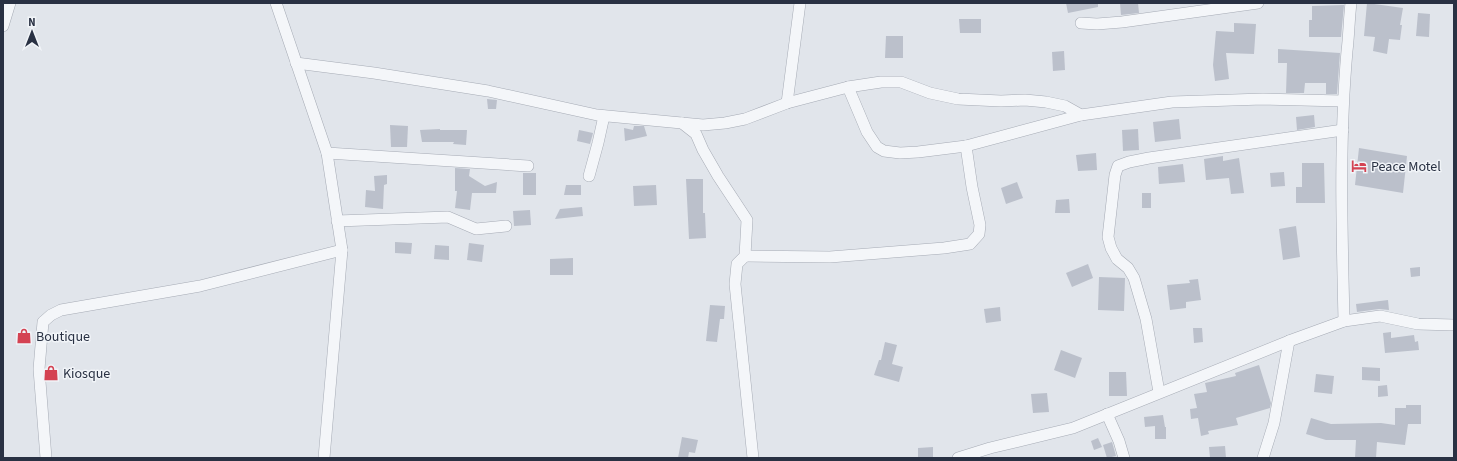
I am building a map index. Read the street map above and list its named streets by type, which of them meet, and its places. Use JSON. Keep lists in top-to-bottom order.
{
  "places": {
    "hotel": ["Peace Motel"],
    "shop": ["Boutique", "Kiosque"]
  },
  "north": "top"
}
